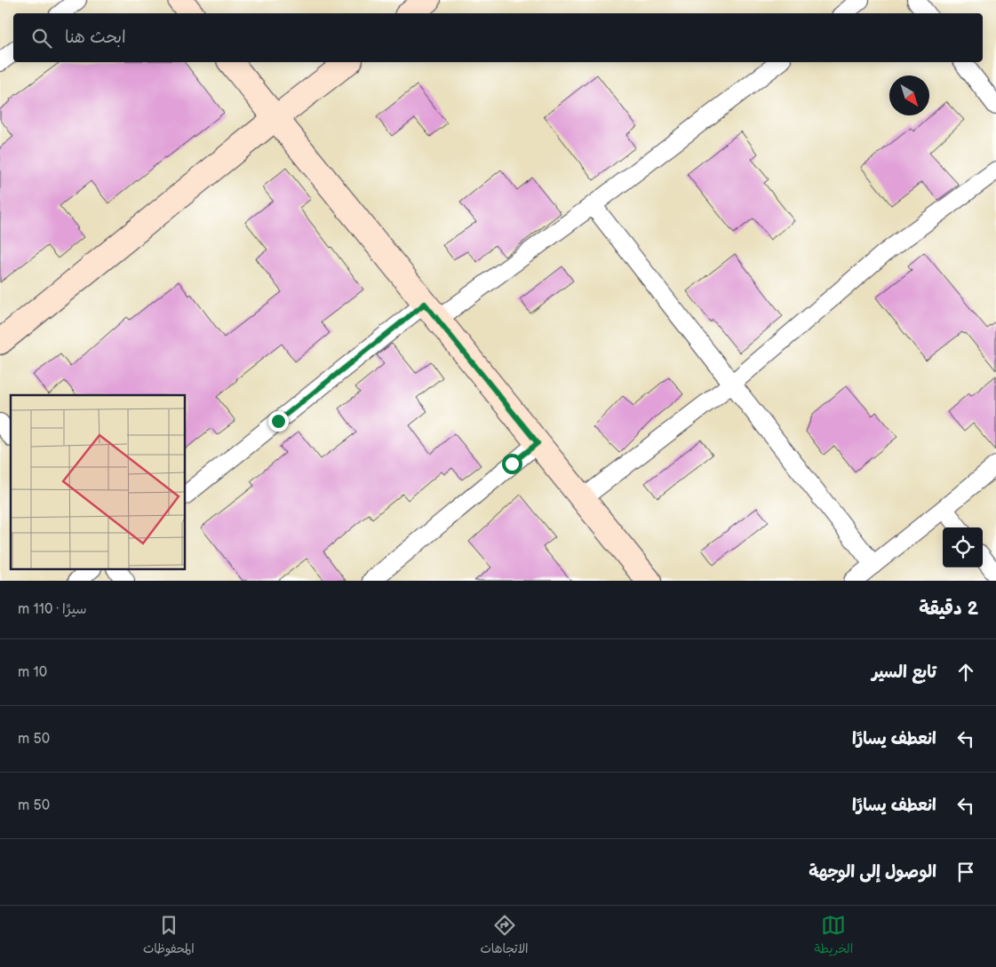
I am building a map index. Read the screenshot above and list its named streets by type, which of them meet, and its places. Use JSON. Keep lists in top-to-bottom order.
{
  "north": "bottom right",
  "page": {
    "search": "ابحث هنا",
    "heading": ["2 دقيقة", "سيرًا · 110 m"],
    "list": [
      ["تابع السير", "10 m"],
      ["انعطف يسارًا", "50 m"],
      ["انعطف يسارًا", "50 m"],
      "الوصول إلى الوجهة"
    ],
    "nav": ["الخريطة", "الاتجاهات", "المحفوظات"]
  }
}
